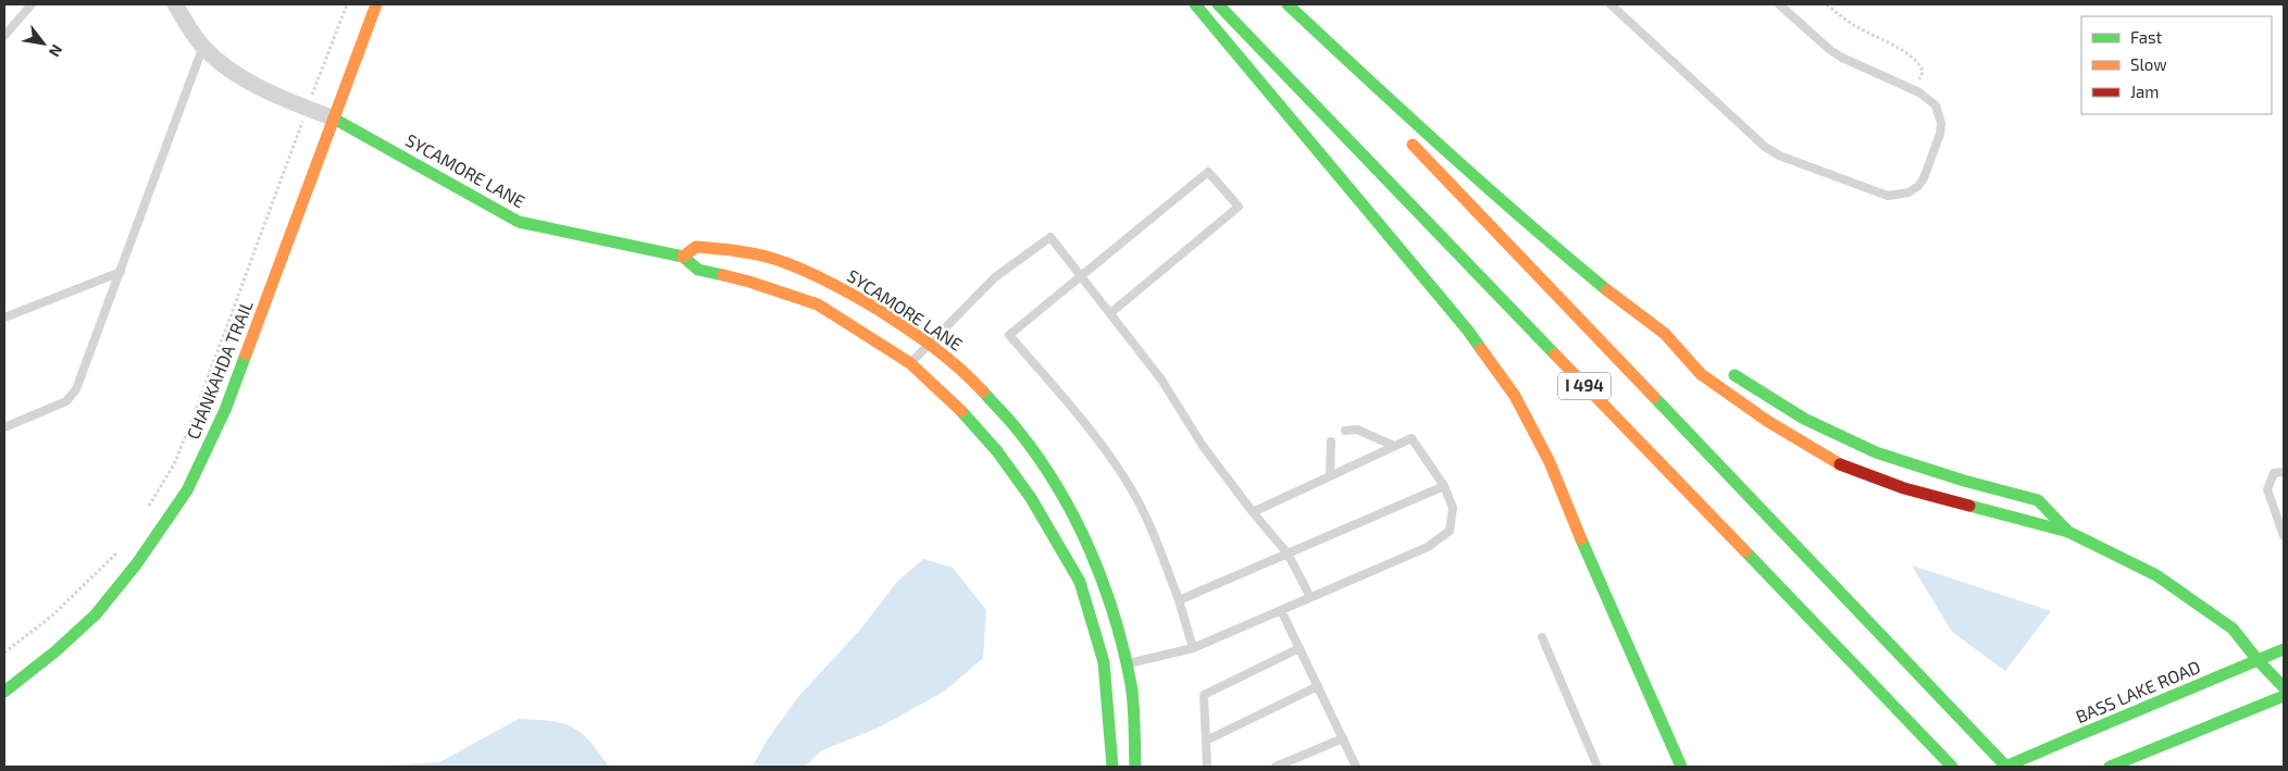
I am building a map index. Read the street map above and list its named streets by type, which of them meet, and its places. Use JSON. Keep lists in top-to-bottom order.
{
  "streets": {
    "main road": [
      "SYCAMORE LANE",
      "CHANKAHDA TRAIL",
      "I 494",
      "BASS LAKE ROAD"
    ]
  },
  "crossings": [
    ["SYCAMORE LANE", "CHANKAHDA TRAIL"],
    ["I 494", "BASS LAKE ROAD"]
  ],
  "legend": ["Fast", "Slow", "Jam"],
  "north": "bottom right"
}
